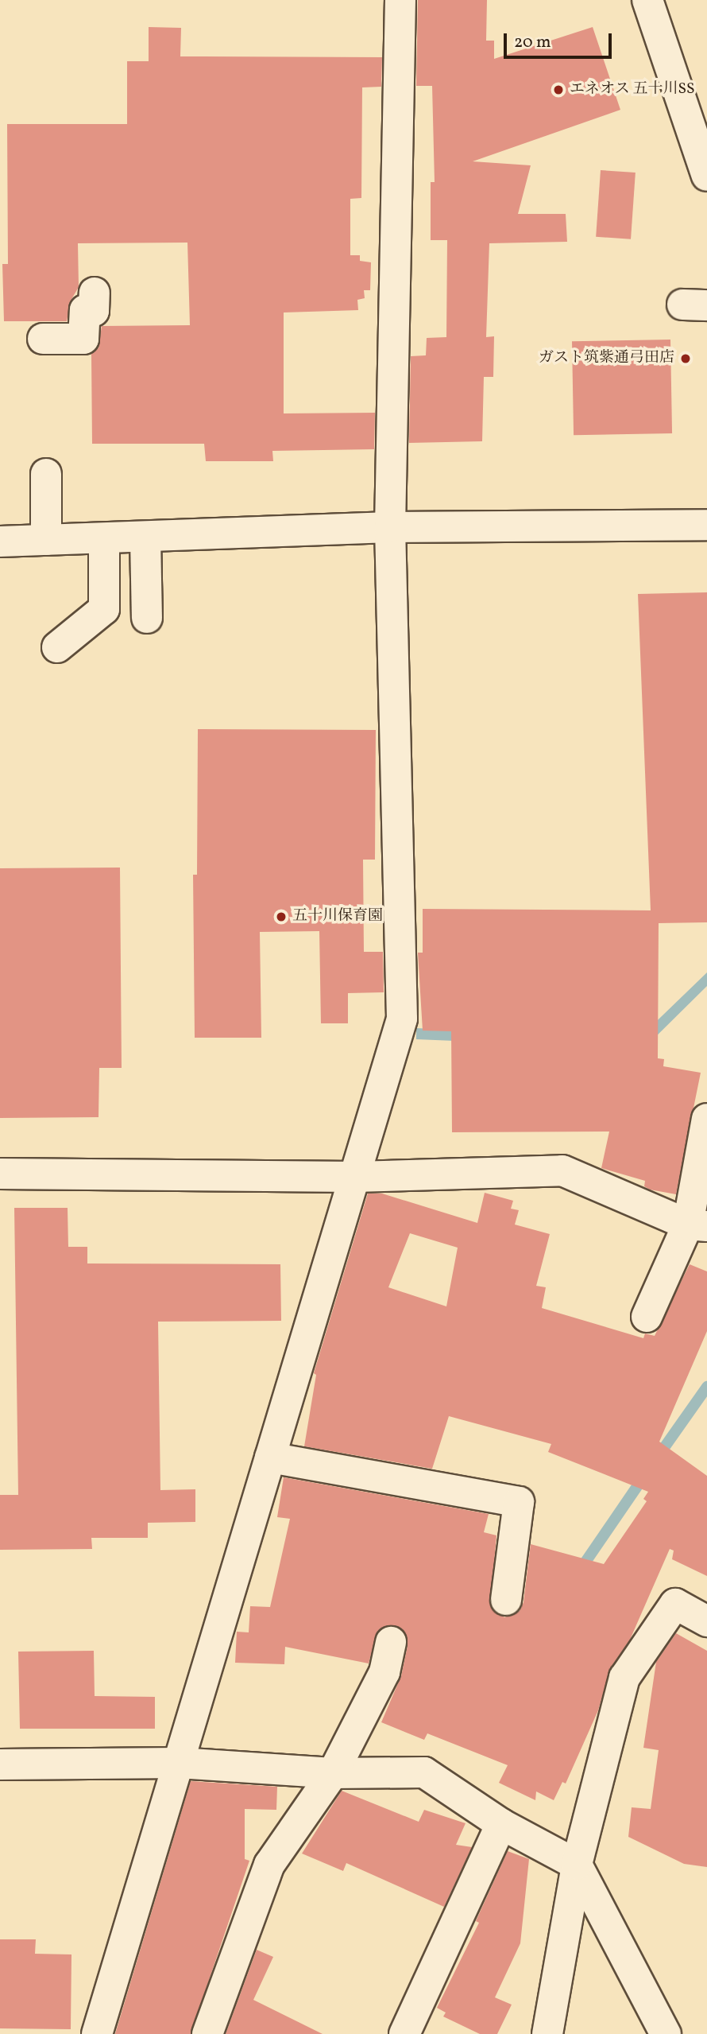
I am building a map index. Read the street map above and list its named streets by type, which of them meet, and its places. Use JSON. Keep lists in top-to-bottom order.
{
  "places": ["エネオス 五十川SS", "ガスト筑紫通弓田店", "五十川保育園"],
  "scale_bar": "20 m"
}
